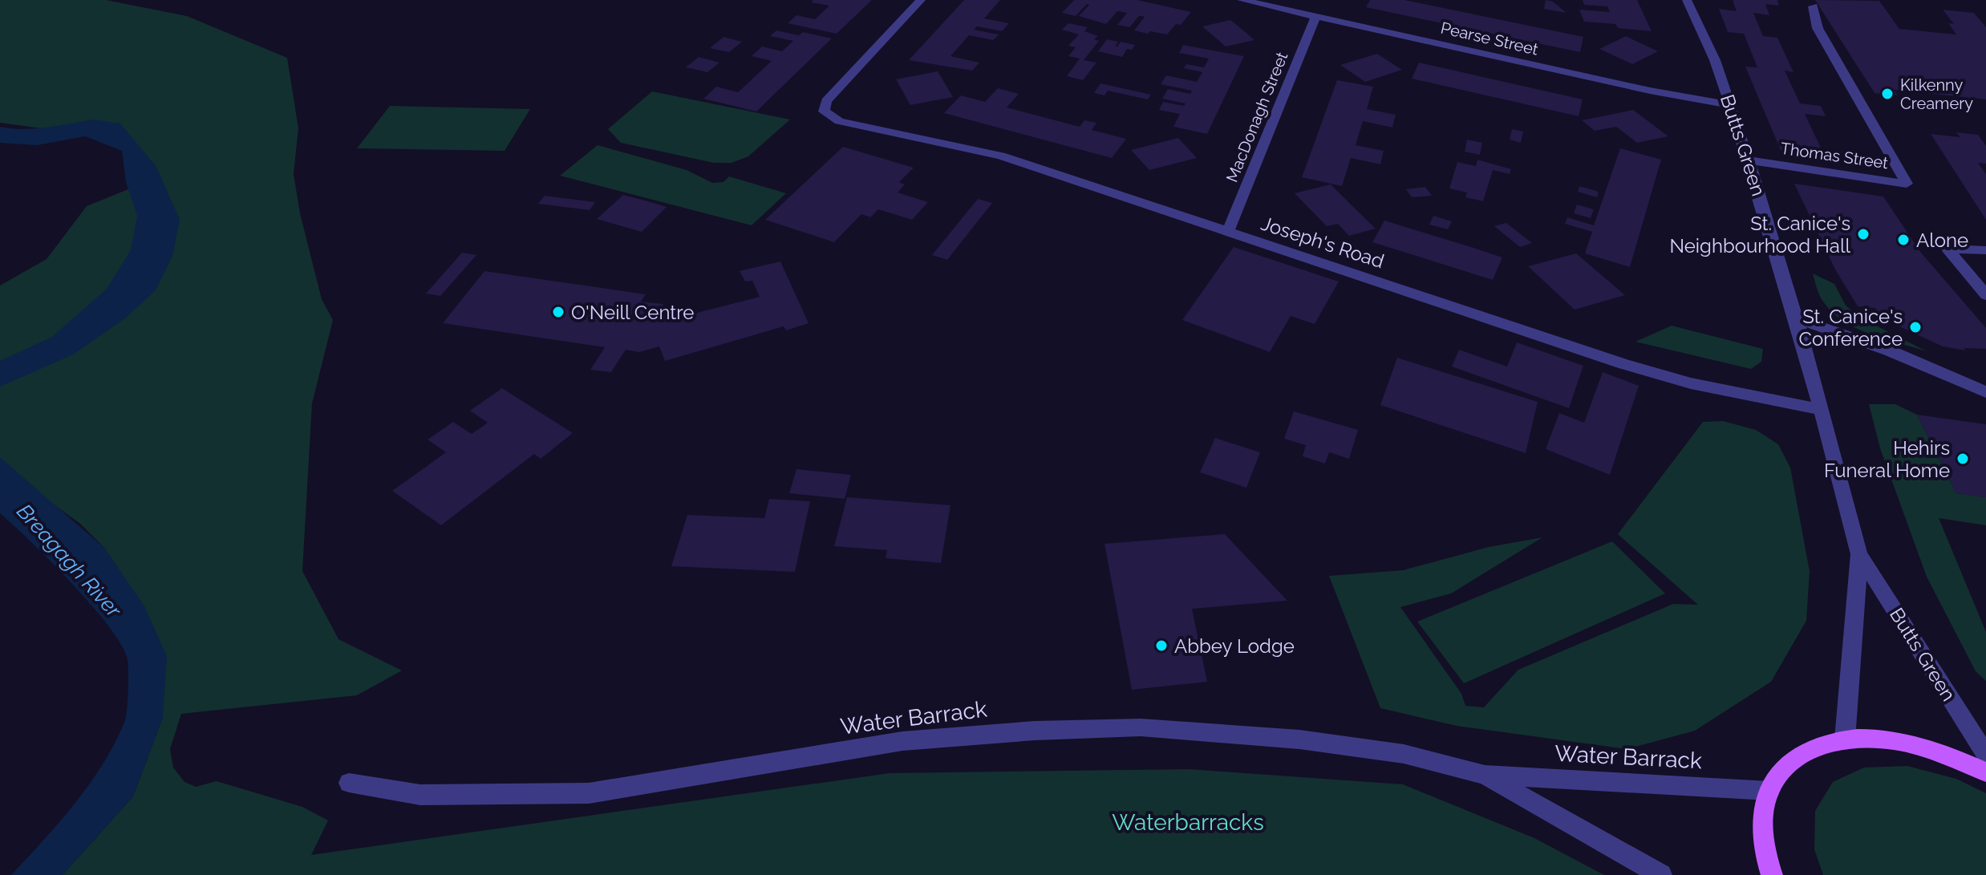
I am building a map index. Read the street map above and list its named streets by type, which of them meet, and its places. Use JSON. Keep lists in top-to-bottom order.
{
  "streets": {
    "street": [
      "Pearse Street",
      "MacDonagh Street",
      "Butts Green",
      "Thomas Street",
      "Joseph's Road",
      "Water Barrack"
    ]
  },
  "crossings": [
    ["Pearse Street", "MacDonagh Street"],
    ["Pearse Street", "Butts Green"],
    ["MacDonagh Street", "Joseph's Road"],
    ["Butts Green", "Thomas Street"],
    ["Butts Green", "Joseph's Road"]
  ],
  "water": ["Breagagh River"],
  "parks": ["Waterbarracks"],
  "places": [
    "Kilkenny Creamery",
    "St. Canice's Neighbourhood Hall",
    "Alone",
    "O'Neill Centre",
    "St. Canice's Conference",
    "Hehirs Funeral Home",
    "Abbey Lodge"
  ]
}
